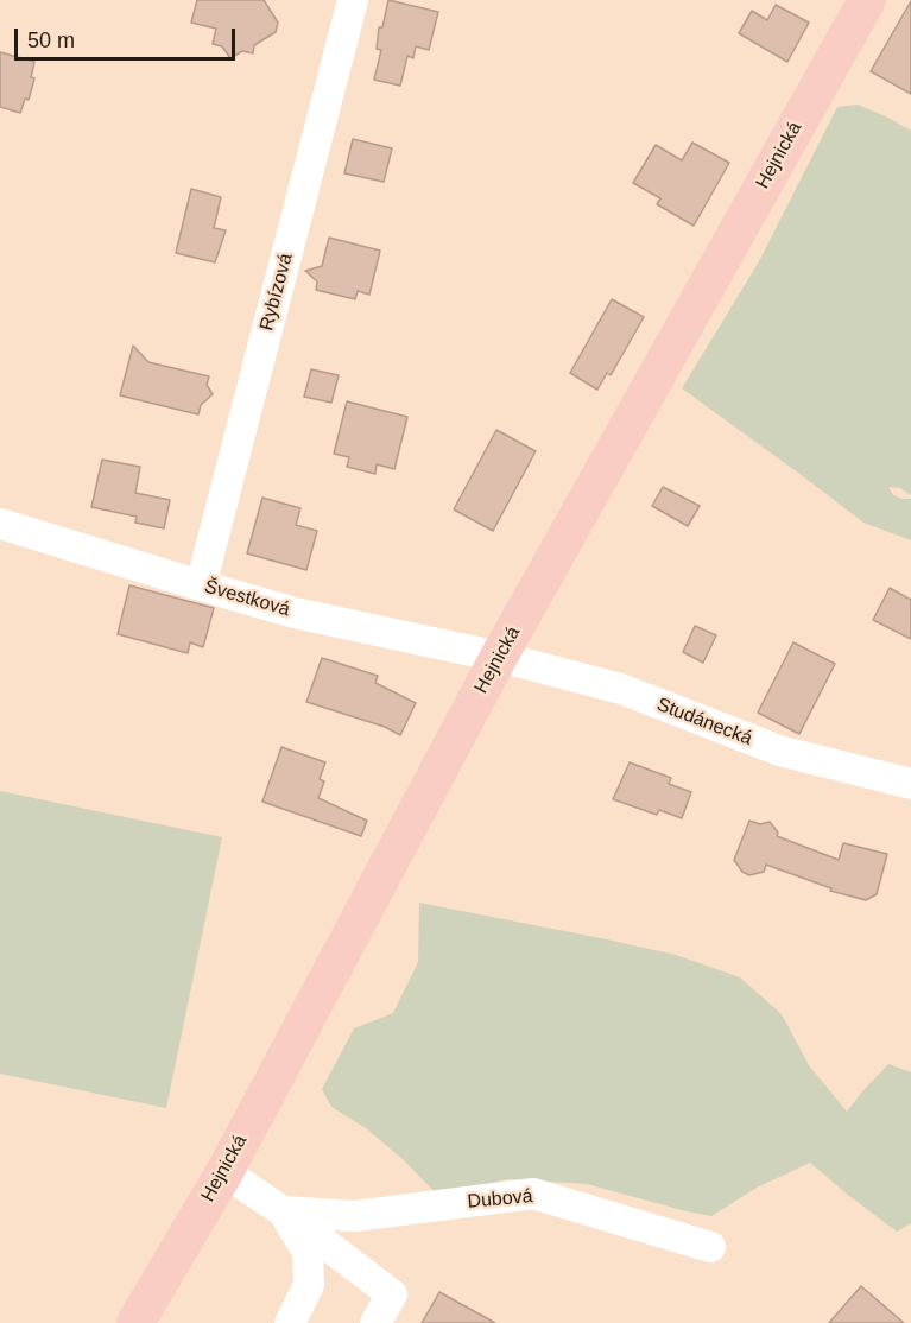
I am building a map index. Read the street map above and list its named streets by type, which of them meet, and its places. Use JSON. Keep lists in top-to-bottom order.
{
  "streets": {
    "main road": ["Hejnická"],
    "street": [
      "Rybízová",
      "Švestková",
      "Studánecká",
      "Dubová"
    ]
  },
  "crossings": [
    ["Hejnická", "Švestková"],
    ["Hejnická", "Studánecká"],
    ["Rybízová", "Švestková"],
    ["Švestková", "Studánecká"]
  ],
  "scale_bar": "50 m"
}
